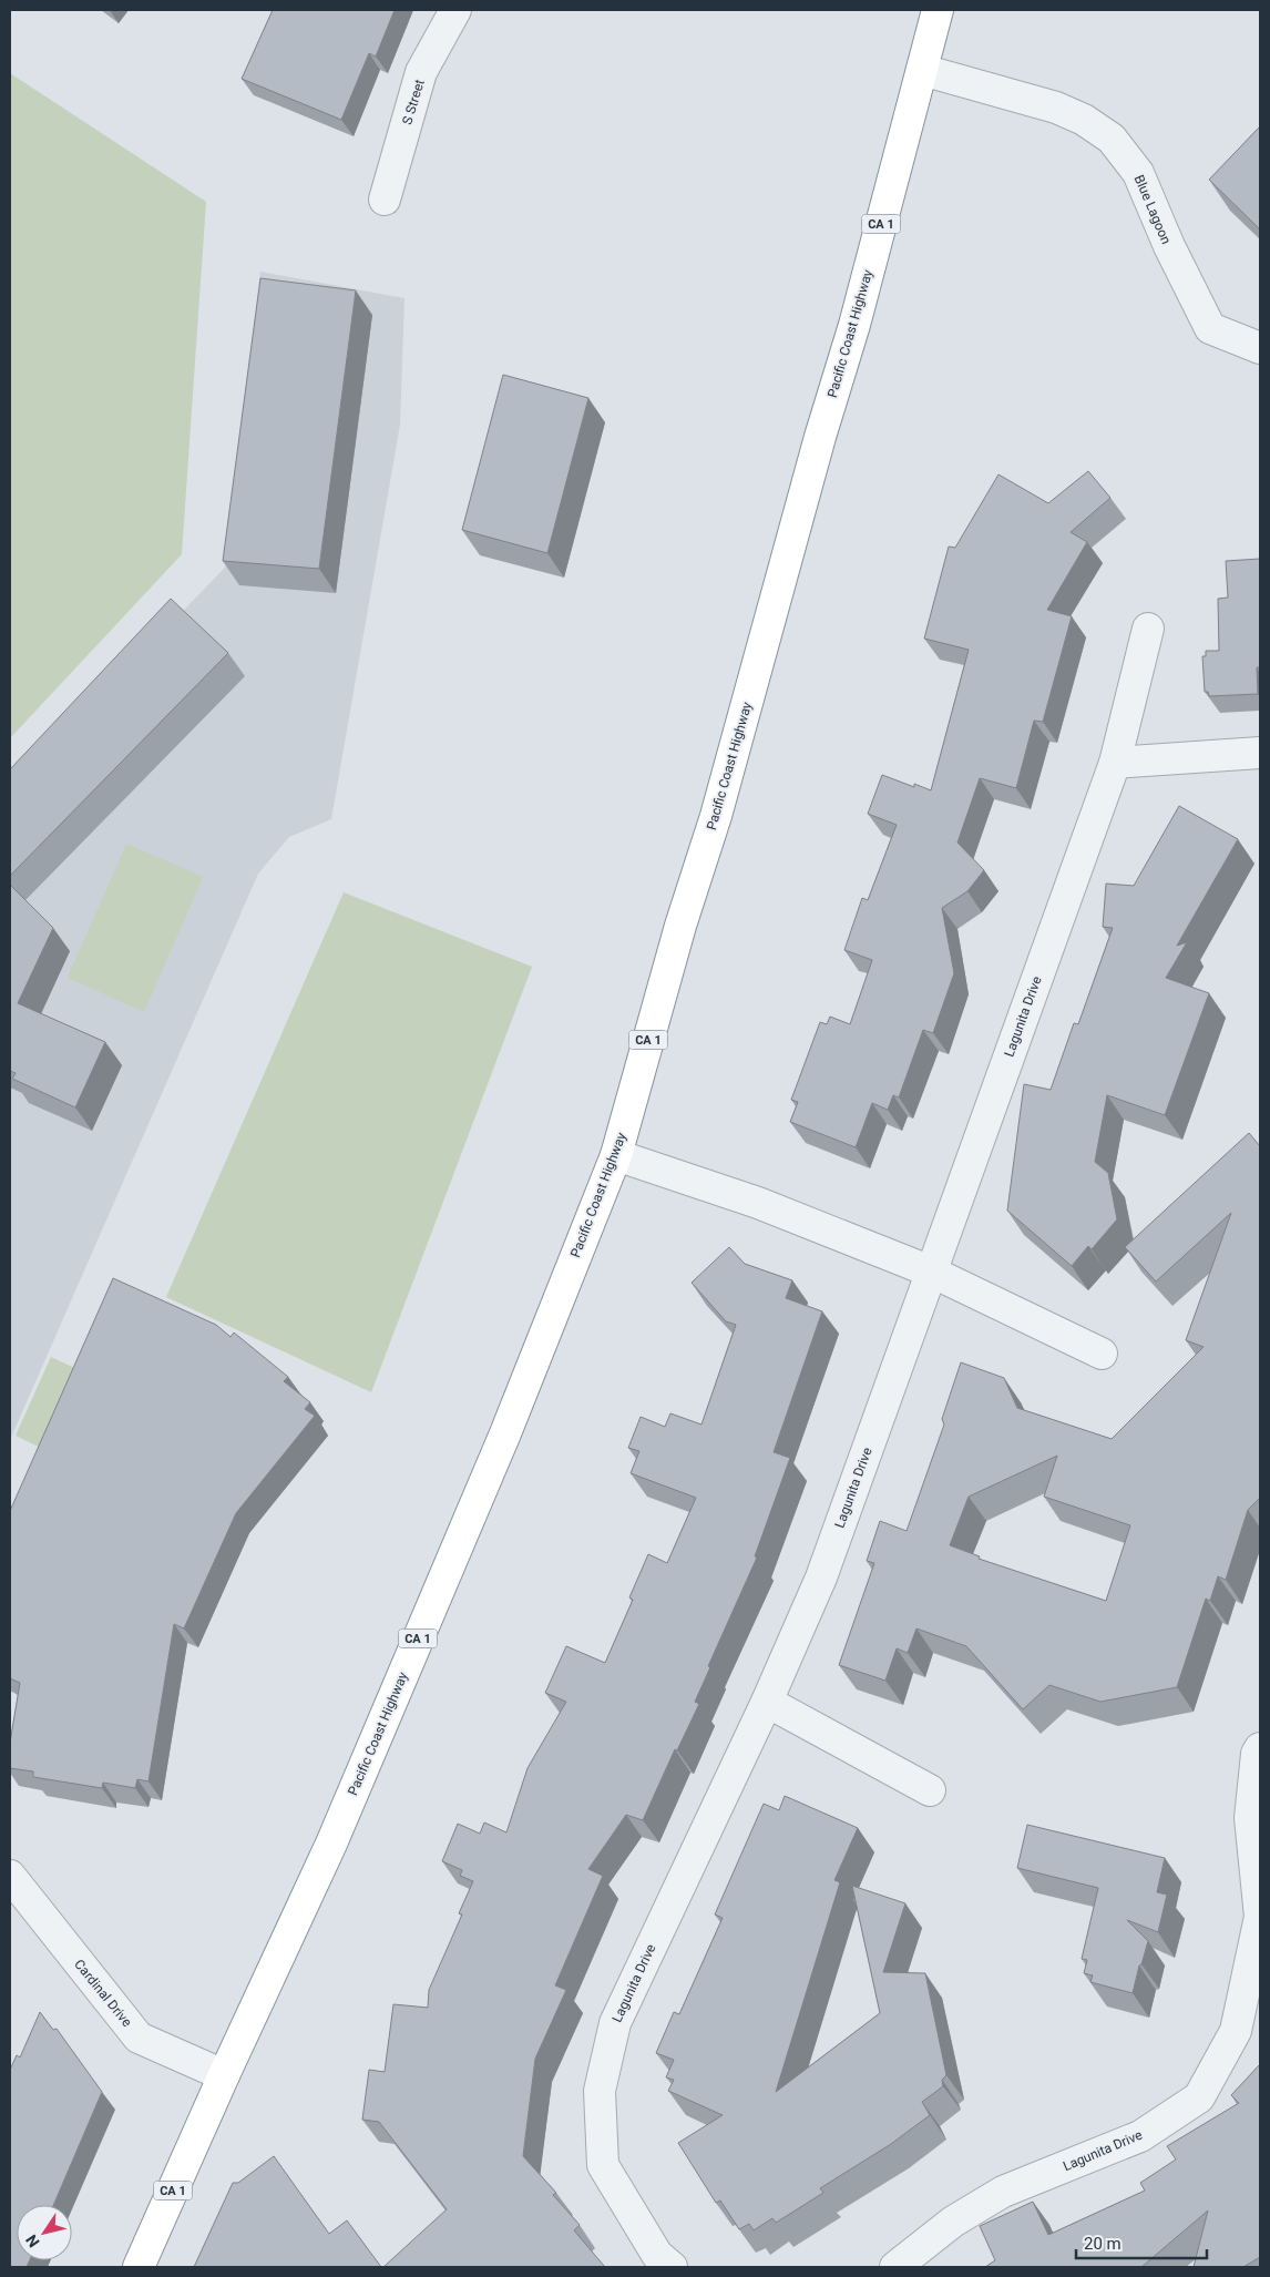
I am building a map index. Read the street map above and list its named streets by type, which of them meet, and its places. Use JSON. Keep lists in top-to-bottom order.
{
  "streets": {
    "highway": ["CA 1", "Pacific Coast Highway"],
    "street": [
      "S Street",
      "Blue Lagoon",
      "Lagunita Drive",
      "Cardinal Drive"
    ]
  },
  "crossings": [
    ["Blue Lagoon", "Pacific Coast Highway"],
    ["Pacific Coast Highway", "Cardinal Drive"]
  ],
  "scale_bar": "20 m",
  "north": "bottom left"
}
